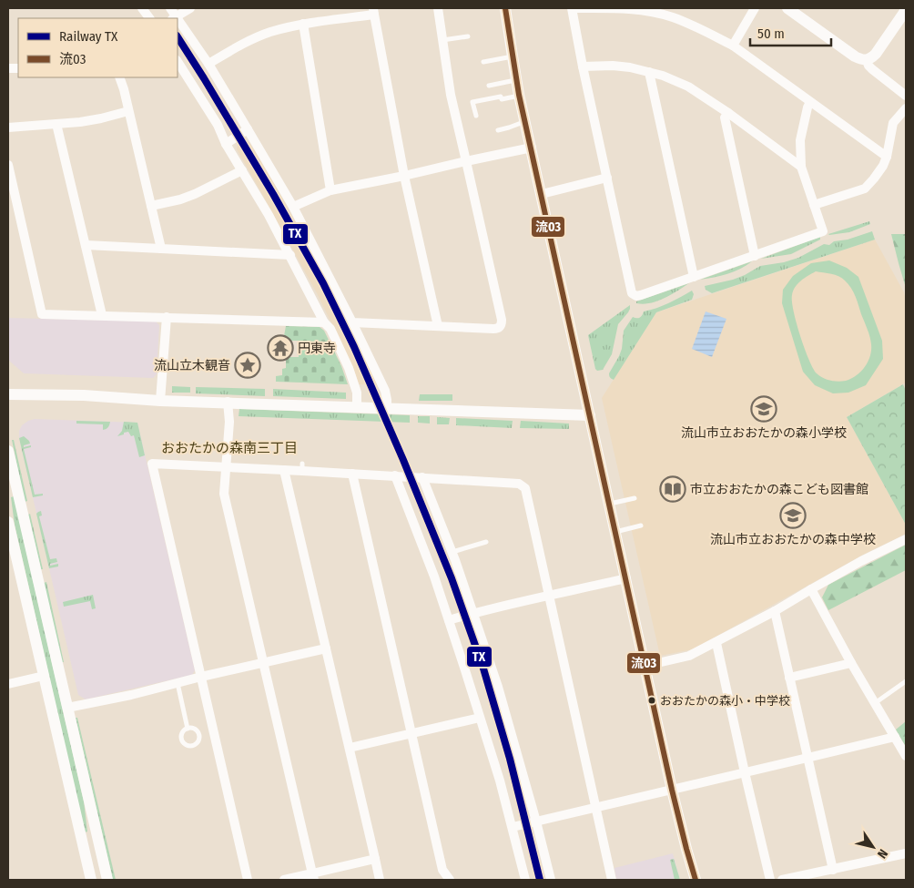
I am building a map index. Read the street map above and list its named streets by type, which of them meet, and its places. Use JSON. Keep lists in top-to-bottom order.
{
  "districts": ["おおたかの森南三丁目"],
  "places": {
    "temple": ["円東寺"],
    "place": ["流山立木観音"],
    "school or university": ["流山市立おおたかの森小学校", "流山市立おおたかの森中学校"],
    "library": ["市立おおたかの森こども図書館"],
    "other": ["おおたかの森小・中学校"]
  },
  "lines": ["transit line 流03", "rail line TX"],
  "legend": ["Railway TX", "流03"],
  "scale_bar": "50 m",
  "north": "bottom right"
}
